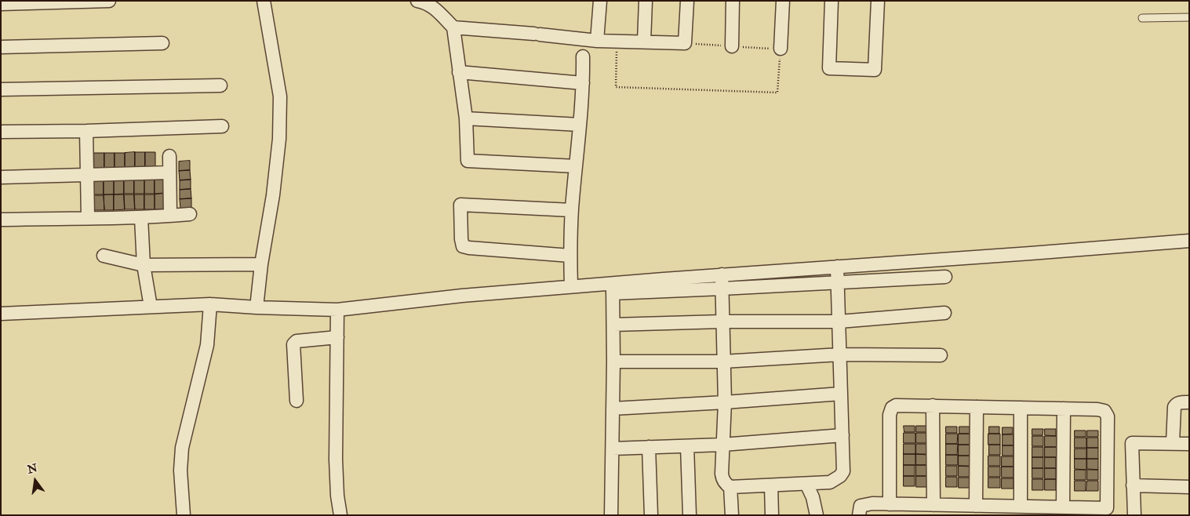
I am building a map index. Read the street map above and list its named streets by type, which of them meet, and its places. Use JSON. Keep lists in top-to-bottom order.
{
  "north": "top"
}
